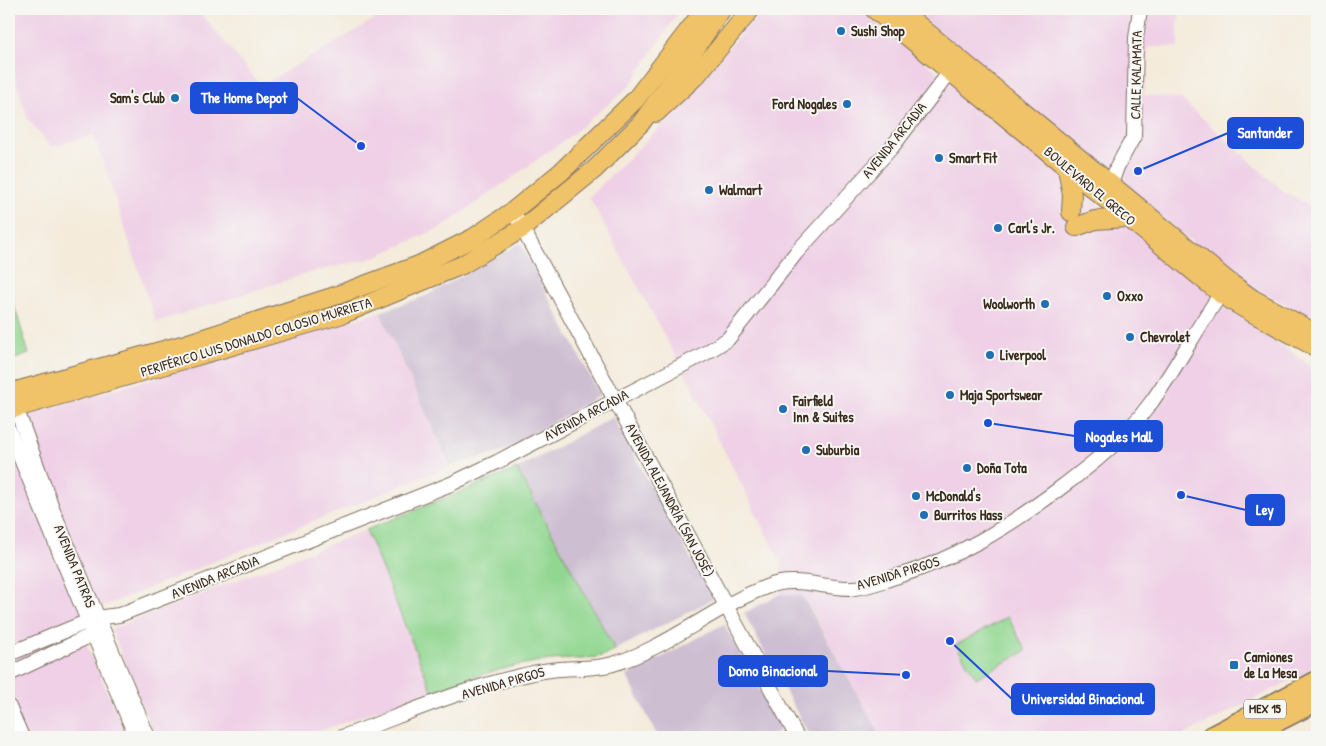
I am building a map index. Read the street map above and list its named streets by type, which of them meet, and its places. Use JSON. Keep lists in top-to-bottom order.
{
  "streets": {
    "highway": ["MEX 15"],
    "main road": ["BOULEVARD EL GRECO", "PERIFÉRICO LUIS DONALDO COLOSIO MURRIETA"],
    "street": [
      "CALLE KALAMATA",
      "AVENIDA ARCADIA",
      "AVENIDA ALEJANDRÍA (SAN JOSÉ)",
      "AVENIDA PATRAS",
      "AVENIDA PIRGOS"
    ]
  },
  "crossings": [
    ["CALLE KALAMATA", "BOULEVARD EL GRECO"],
    ["AVENIDA ARCADIA", "BOULEVARD EL GRECO"],
    ["AVENIDA ARCADIA", "AVENIDA ALEJANDRÍA (SAN JOSÉ)"],
    ["AVENIDA ARCADIA", "AVENIDA PATRAS"],
    ["BOULEVARD EL GRECO", "AVENIDA PIRGOS"],
    ["PERIFÉRICO LUIS DONALDO COLOSIO MURRIETA", "AVENIDA ALEJANDRÍA (SAN JOSÉ)"],
    ["PERIFÉRICO LUIS DONALDO COLOSIO MURRIETA", "AVENIDA PATRAS"],
    ["AVENIDA ALEJANDRÍA (SAN JOSÉ)", "AVENIDA PIRGOS"]
  ],
  "places": {
    "other": [
      "Sushi Shop",
      "Sam's Club",
      "Ford Nogales",
      "The Home Depot",
      "Smart Fit",
      "Santander",
      "Walmart",
      "Carl's Jr.",
      "Oxxo",
      "Woolworth",
      "Chevrolet",
      "Liverpool",
      "Maja Sportswear",
      "Fairfield Inn & Suites",
      "Nogales Mall",
      "Suburbia",
      "Doña Tota",
      "Ley",
      "McDonald's",
      "Burritos Hass",
      "Universidad Binacional",
      "Domo Binacional"
    ],
    "transit": ["Camiones de La Mesa"]
  }
}
